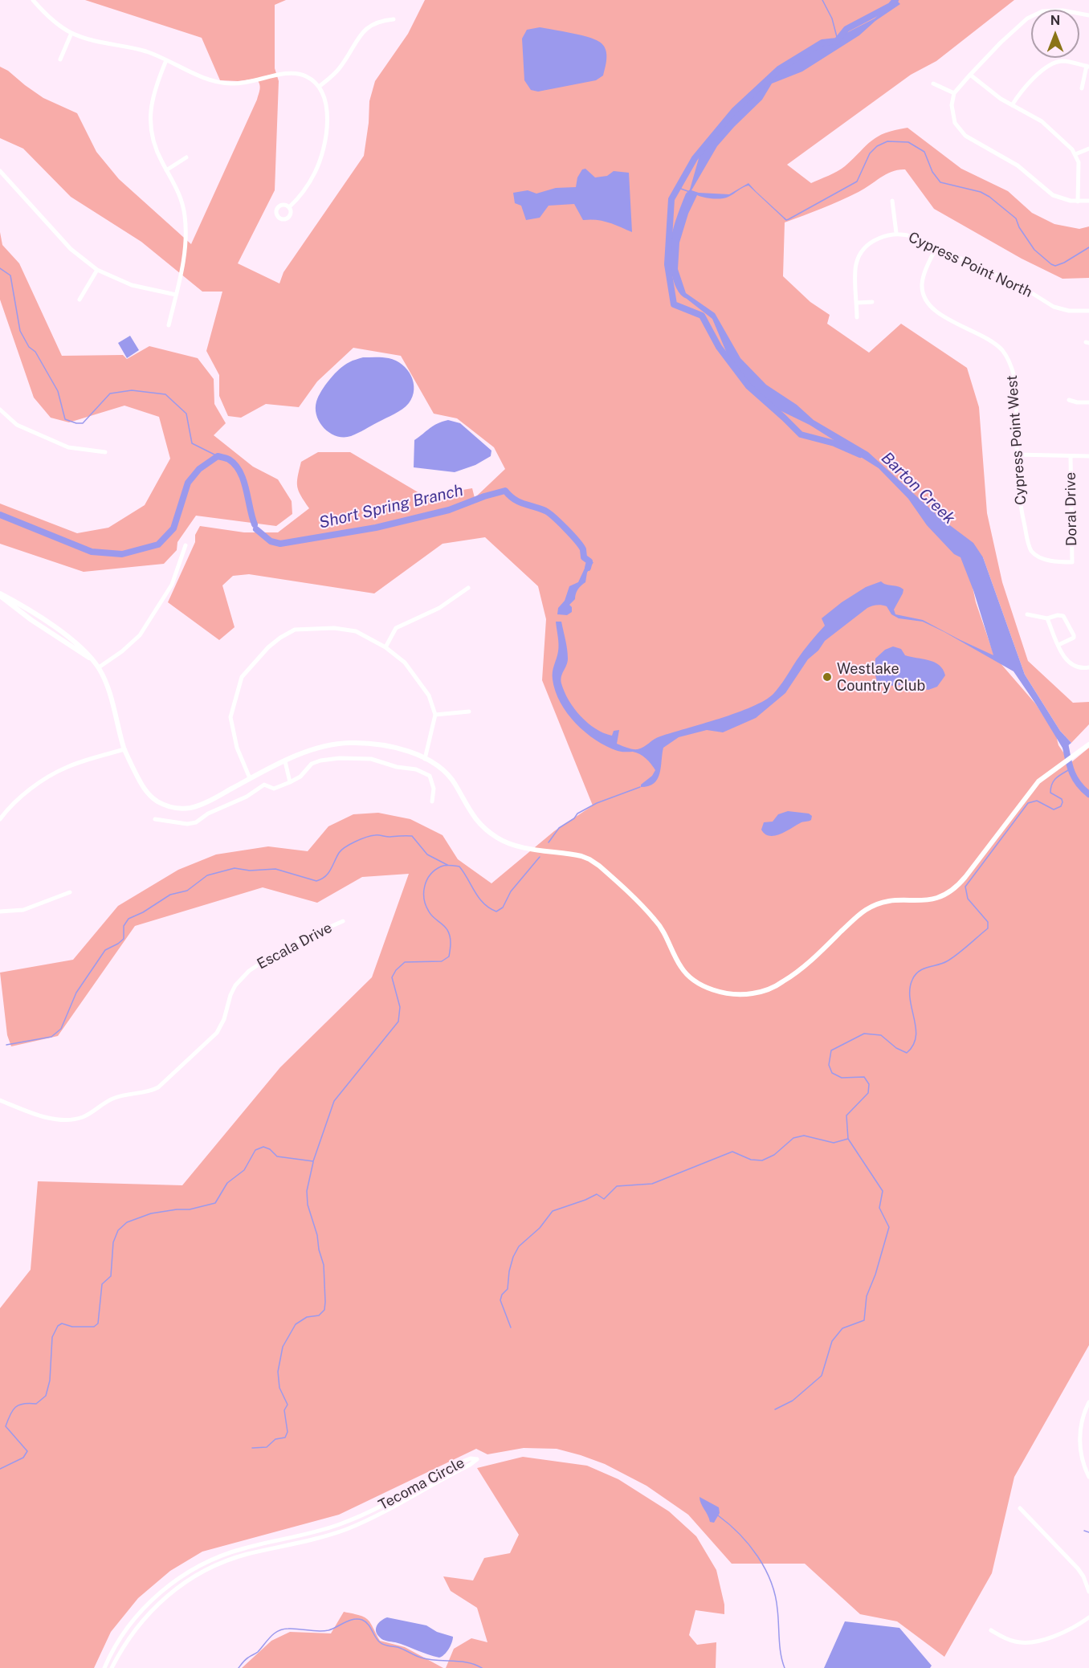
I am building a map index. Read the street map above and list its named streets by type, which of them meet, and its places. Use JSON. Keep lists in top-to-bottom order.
{
  "streets": {
    "street": [
      "Cypress Point North",
      "Cypress Point West",
      "Doral Drive",
      "Escala Drive",
      "Tecoma Circle"
    ]
  },
  "crossings": [
    ["Cypress Point North", "Cypress Point West"],
    ["Cypress Point West", "Doral Drive"]
  ],
  "water": ["Barton Creek", "Short Spring Branch"],
  "places": ["Westlake Country Club"],
  "north": "top"
}
